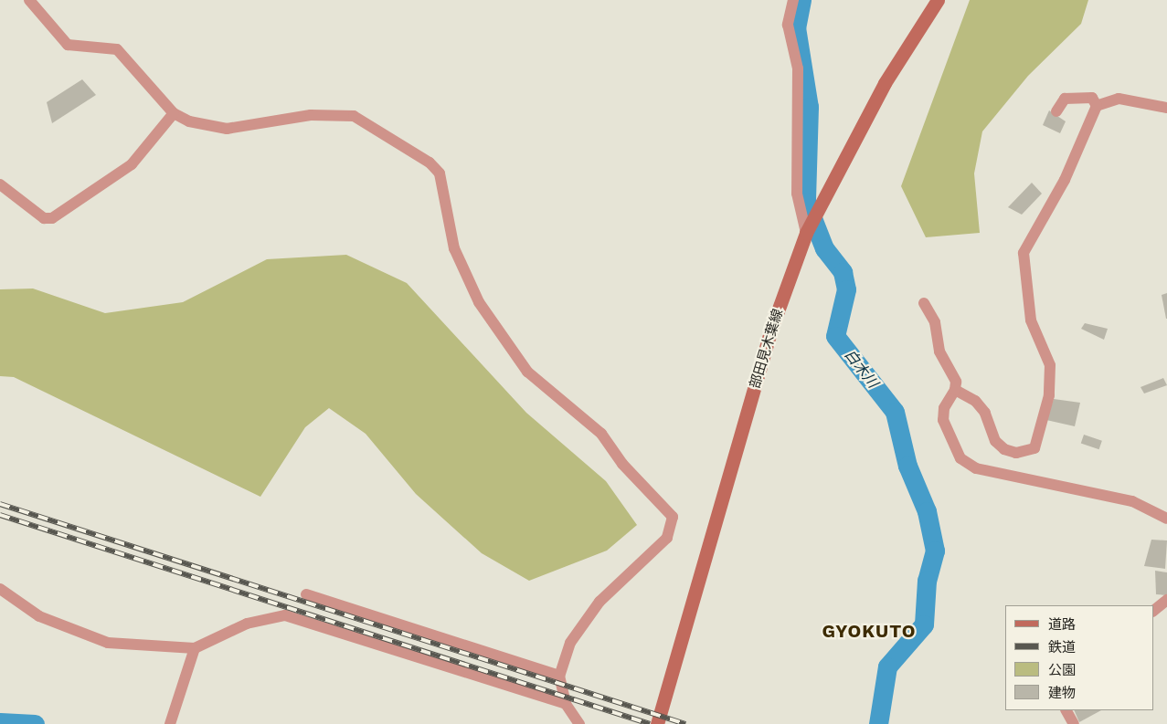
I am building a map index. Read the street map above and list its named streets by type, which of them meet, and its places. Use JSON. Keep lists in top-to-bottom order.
{
  "streets": {
    "main road": ["部田見木葉線"]
  },
  "districts": ["GYOKUTO"],
  "water": ["白木川"],
  "legend": [
    "道路",
    "鉄道",
    "公園",
    "建物"
  ]
}
